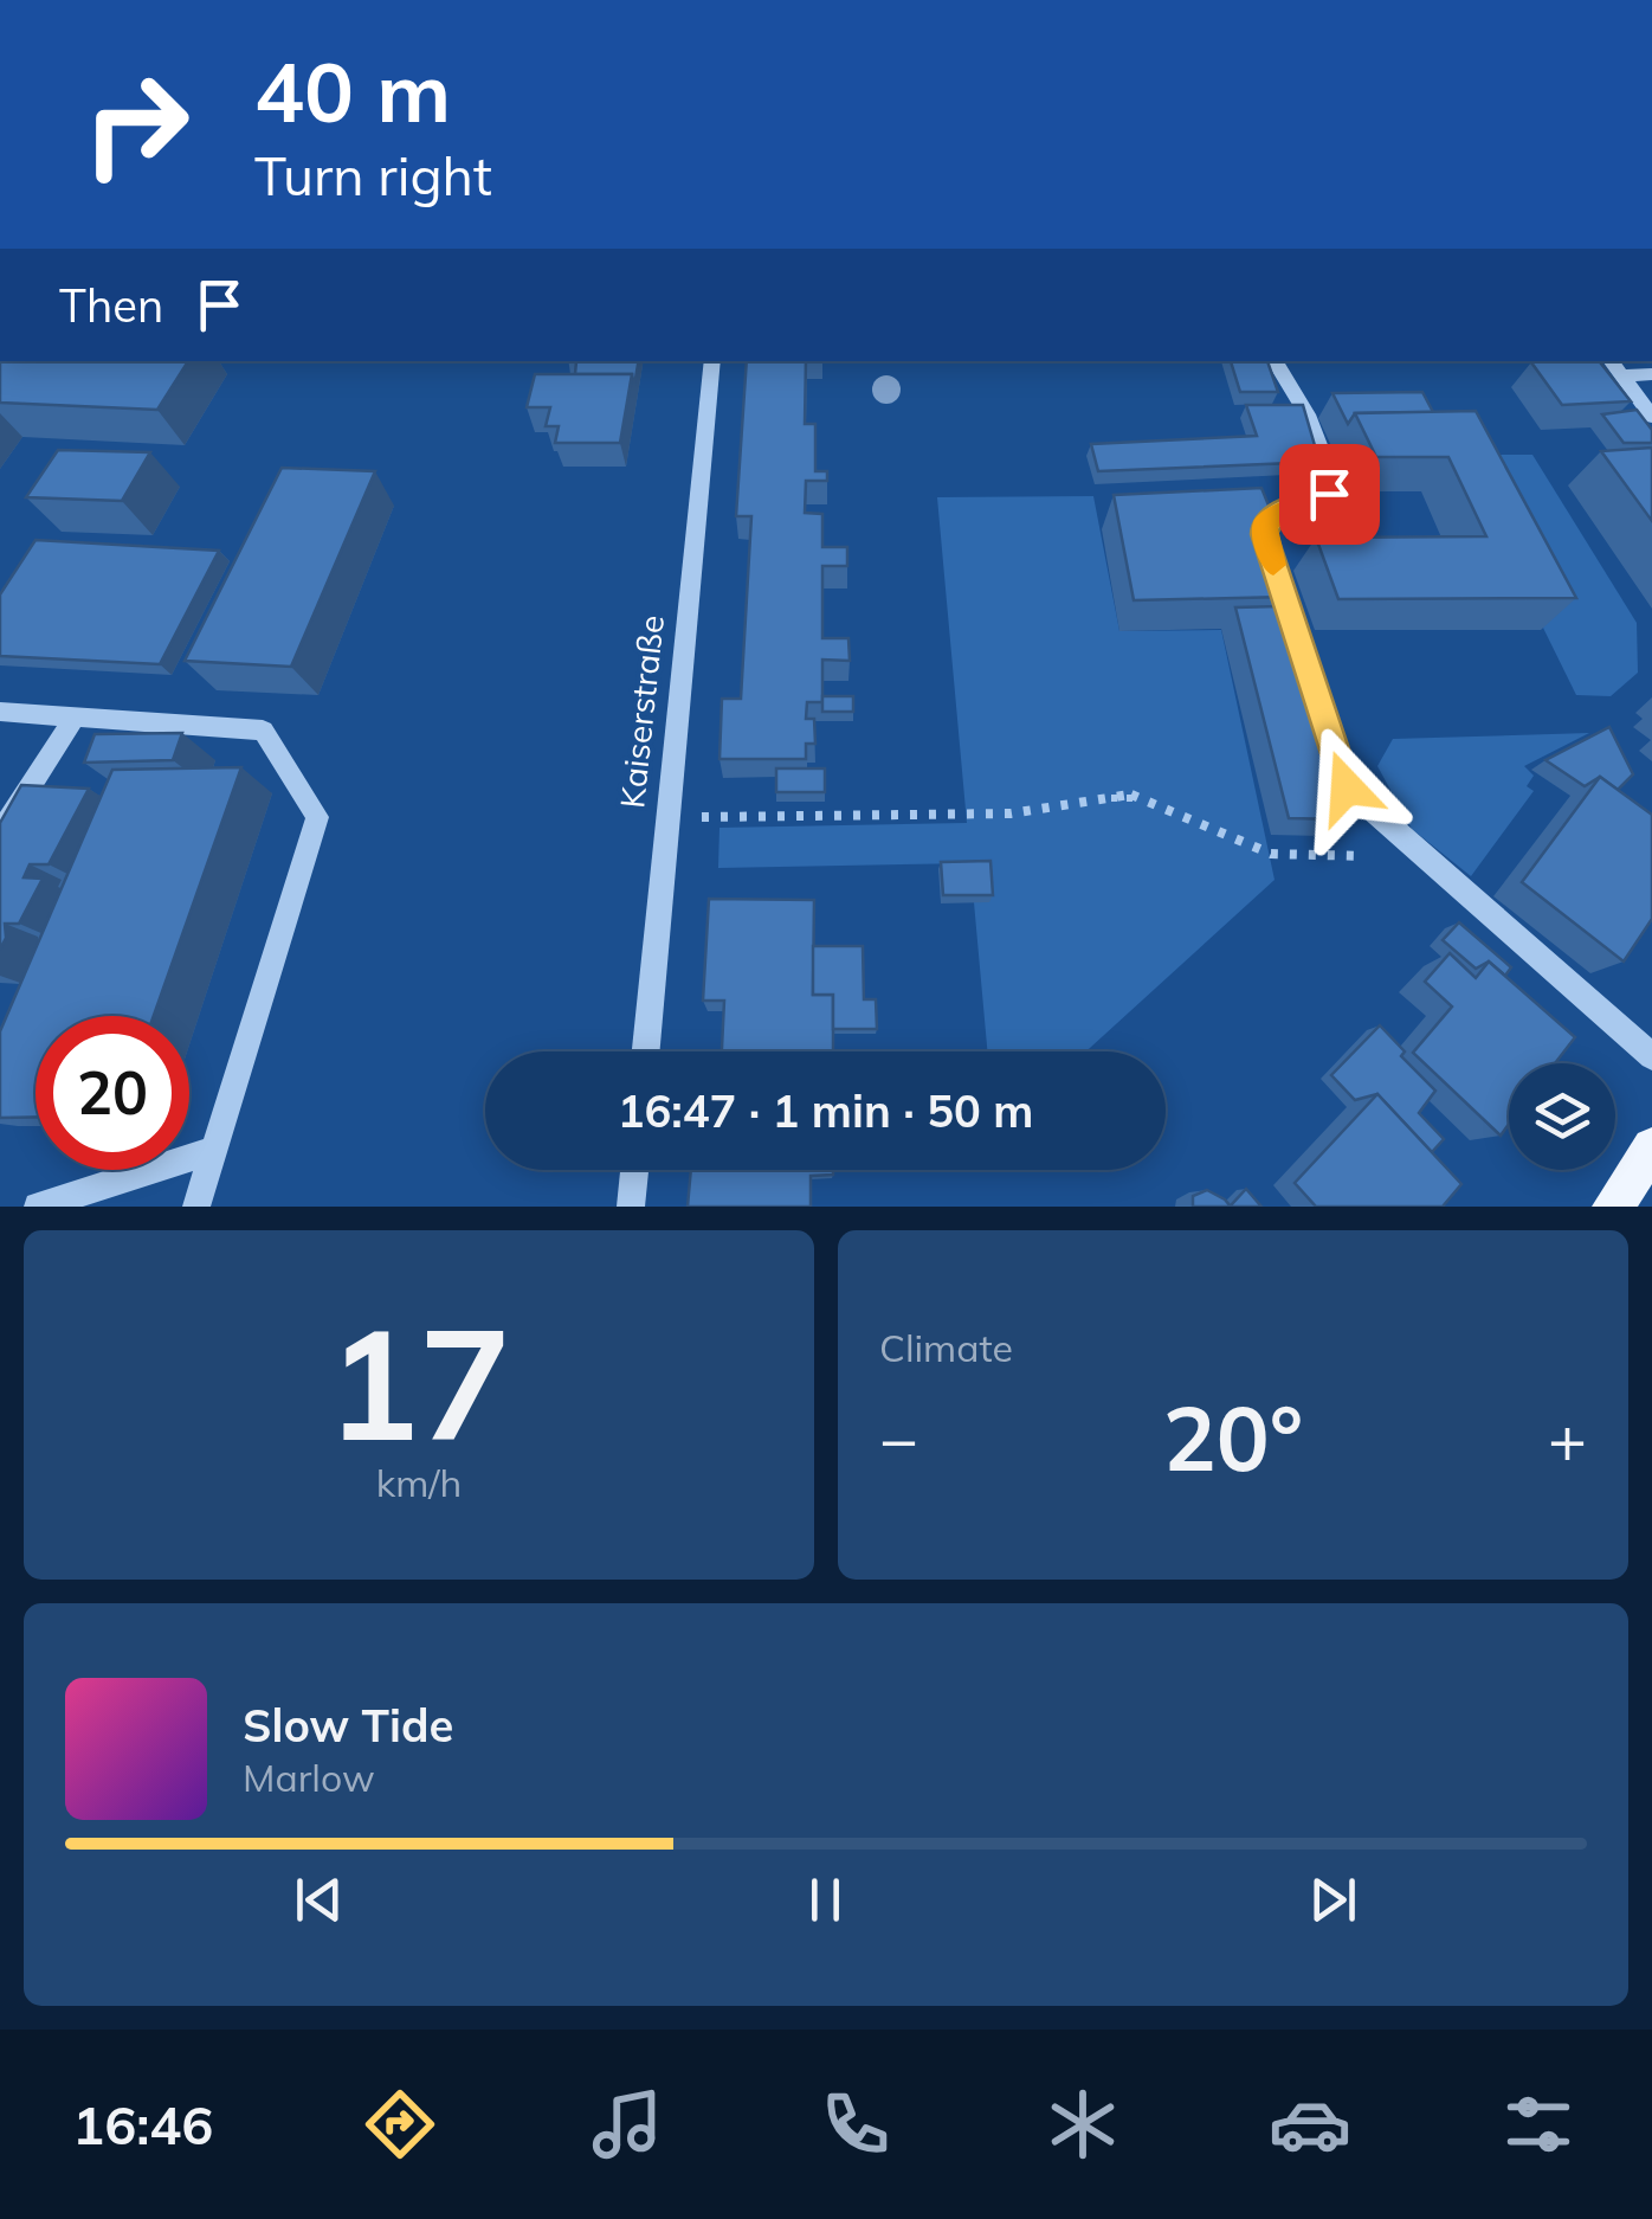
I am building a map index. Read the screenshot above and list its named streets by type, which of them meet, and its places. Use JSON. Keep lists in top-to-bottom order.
{
  "streets": {
    "street": ["Kaiserstraße"]
  },
  "page": {
    "turn": ["40 m", "Turn right"],
    "then": "Then",
    "limit": "20",
    "trip": "16:47 · 1 min · 50 m",
    "tile": [
      ["17", "km/h"],
      "Climate"
    ],
    "heat": ["−", "20°", "+"],
    "song": ["Slow Tide", "Marlow"],
    "tabs": "16:46"
  }
}
